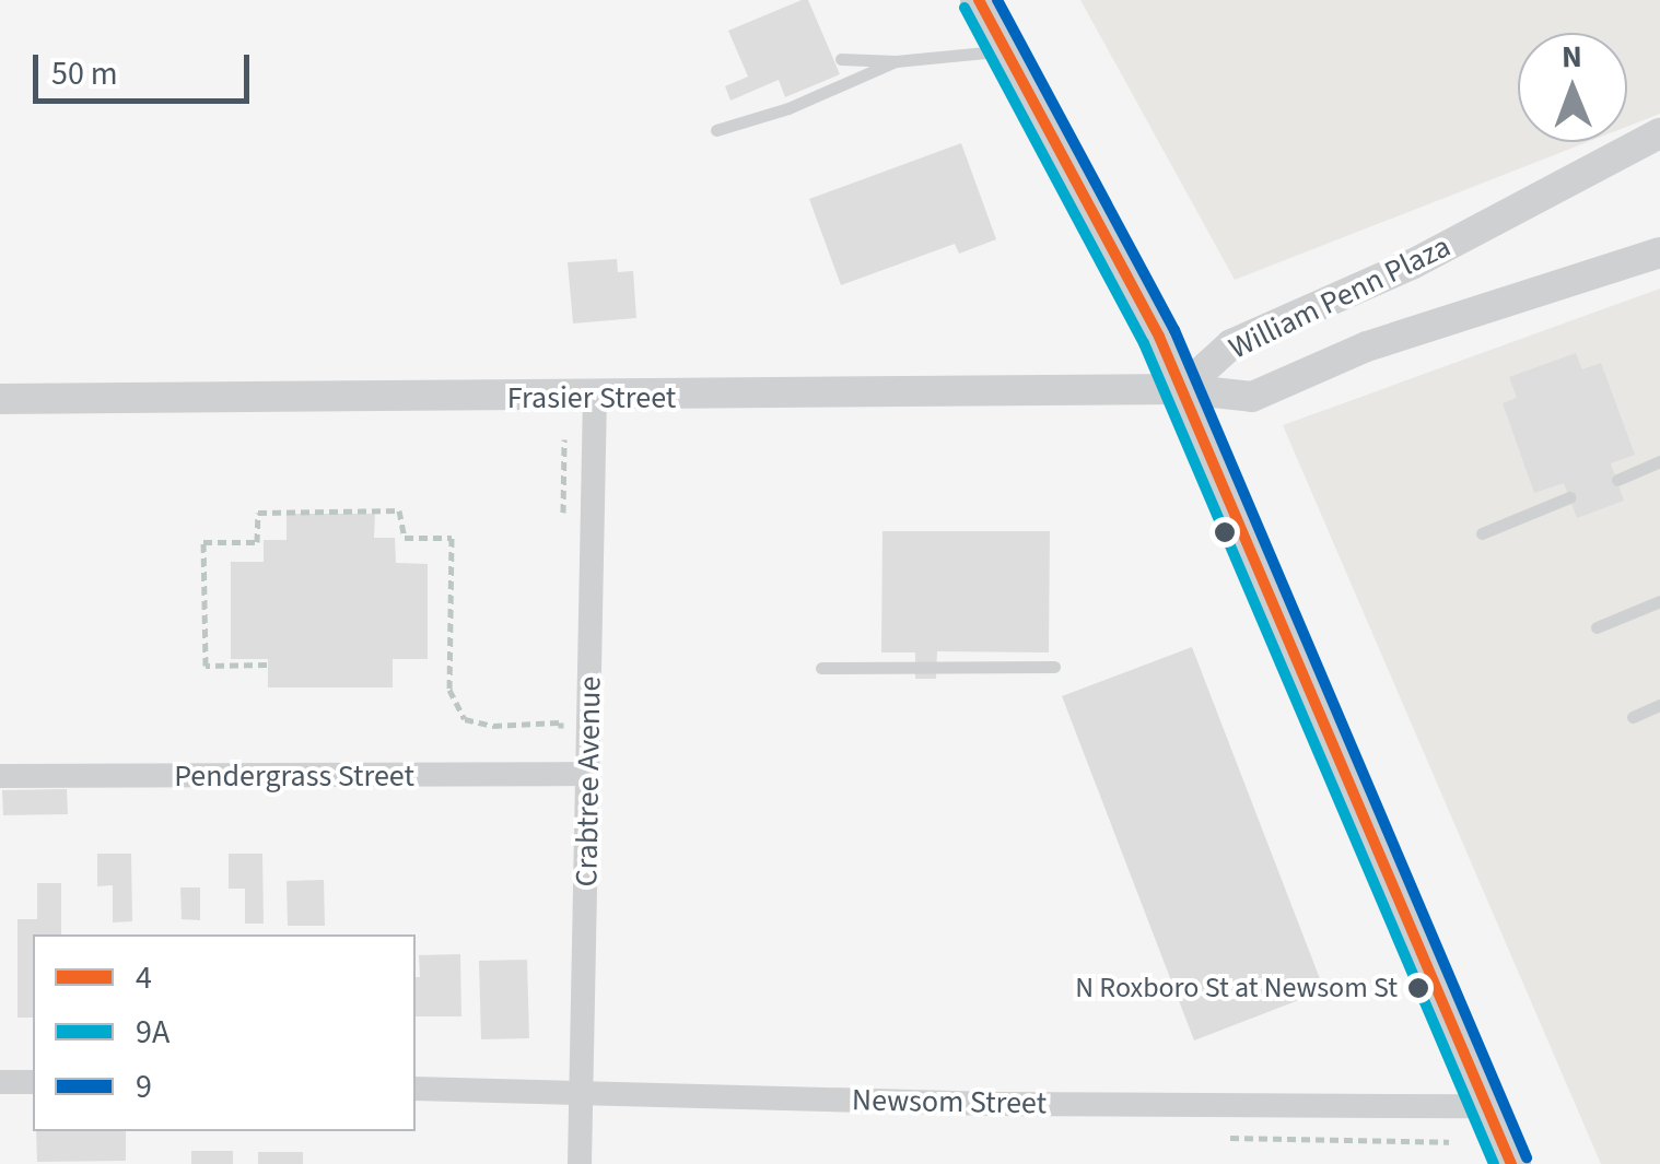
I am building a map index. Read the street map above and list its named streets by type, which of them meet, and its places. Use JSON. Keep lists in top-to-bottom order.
{
  "streets": {
    "street": [
      "William Penn Plaza",
      "Frasier Street",
      "Pendergrass Street",
      "Crabtree Avenue",
      "Newsom Street"
    ]
  },
  "crossings": [
    ["William Penn Plaza", "Frasier Street"],
    ["Frasier Street", "Crabtree Avenue"],
    ["Pendergrass Street", "Crabtree Avenue"],
    ["Crabtree Avenue", "Newsom Street"]
  ],
  "places": ["N Roxboro St at Newsom St"],
  "lines": ["transit line 4", "transit line 9", "transit line 9A"],
  "legend": ["4", "9A", "9"],
  "scale_bar": "50 m",
  "north": "top"
}
